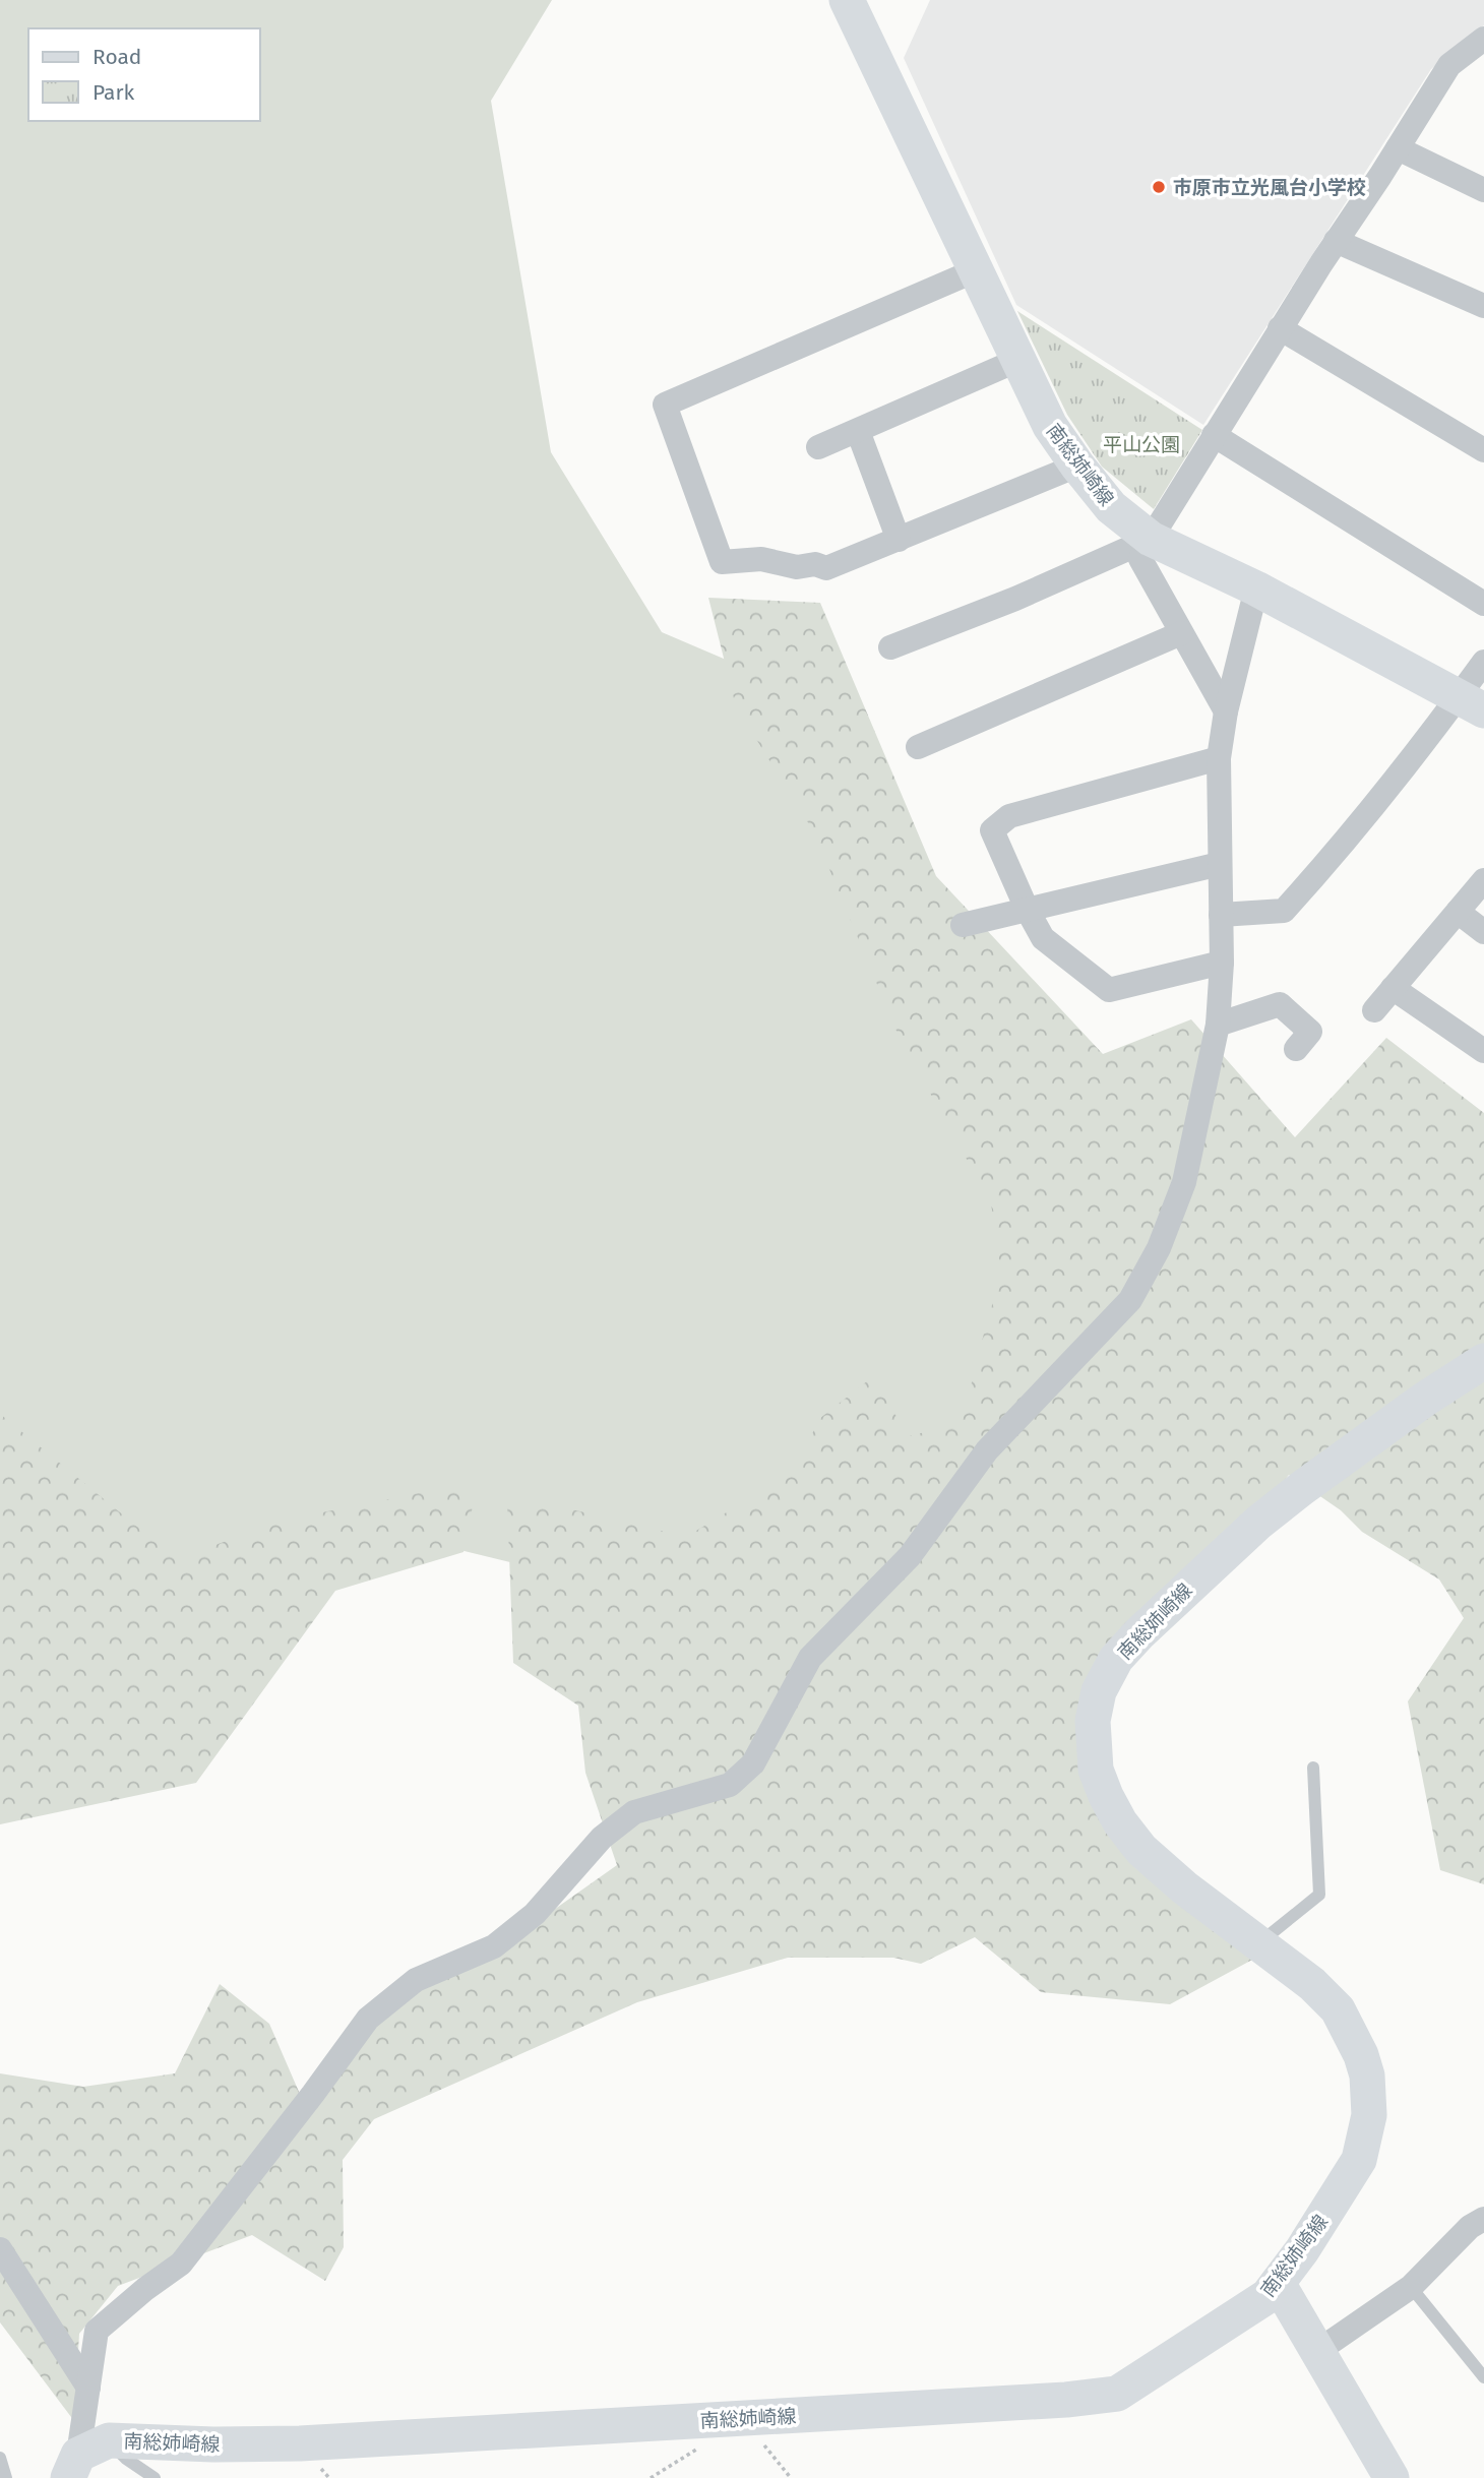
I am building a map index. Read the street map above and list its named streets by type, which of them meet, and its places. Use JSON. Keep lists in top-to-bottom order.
{
  "streets": {
    "main road": ["南総姉崎線"]
  },
  "parks": ["平山公園"],
  "places": ["市原市立光風台小学校"],
  "legend": ["Road", "Park"]
}
